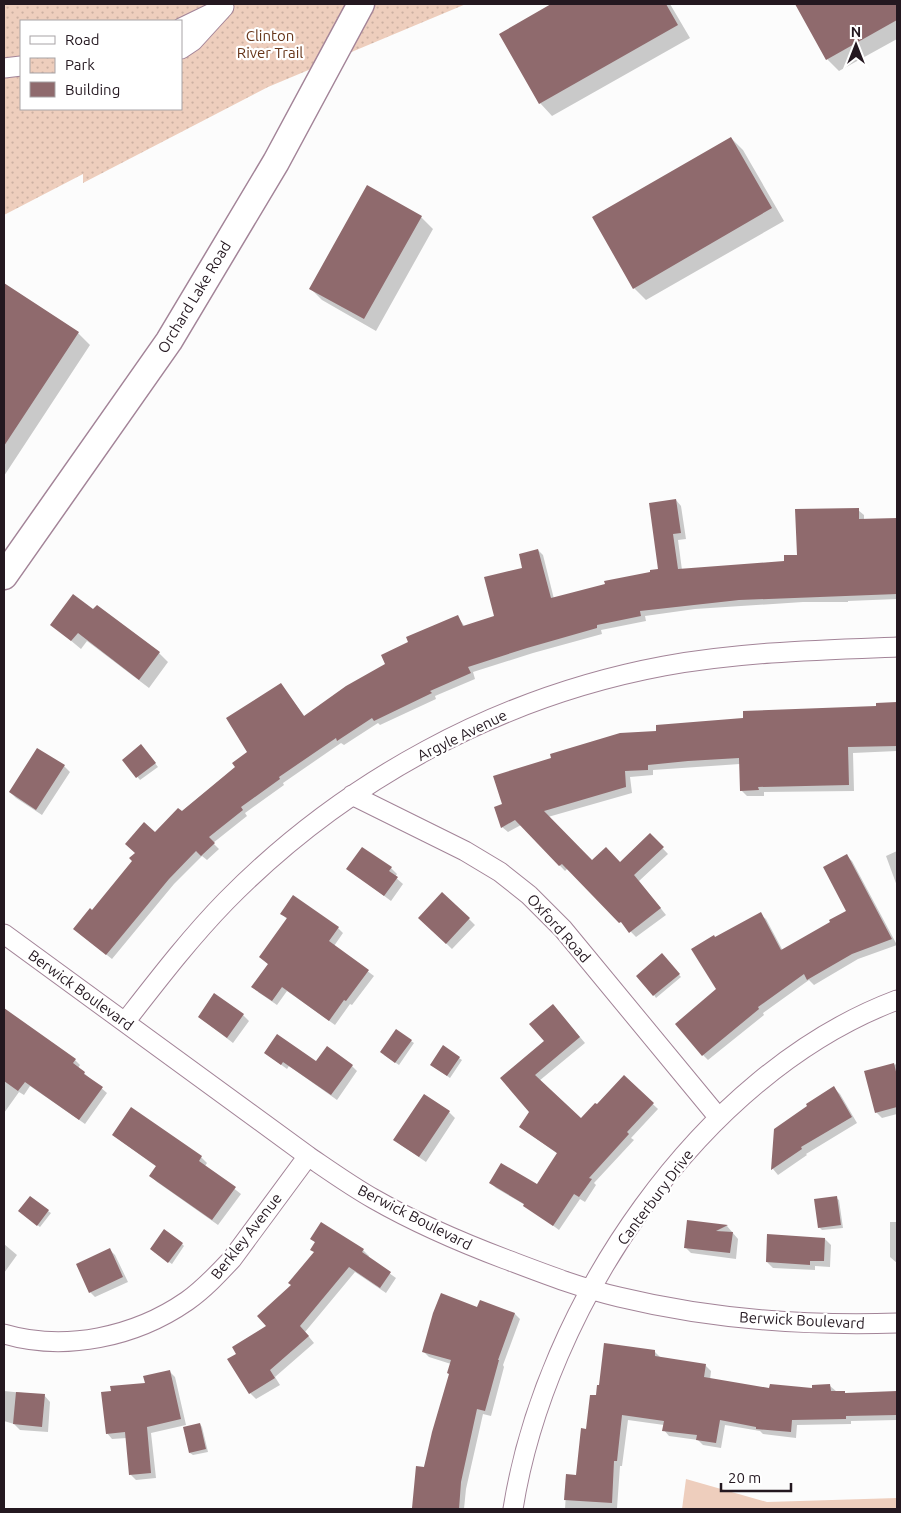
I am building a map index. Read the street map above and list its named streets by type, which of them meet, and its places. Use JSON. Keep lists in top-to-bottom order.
{
  "streets": {
    "main road": ["Orchard Lake Road"],
    "street": [
      "Argyle Avenue",
      "Oxford Road",
      "Berwick Boulevard",
      "Canterbury Drive",
      "Berkley Avenue"
    ]
  },
  "crossings": [
    ["Argyle Avenue", "Oxford Road"],
    ["Argyle Avenue", "Berwick Boulevard"],
    ["Oxford Road", "Canterbury Drive"],
    ["Berwick Boulevard", "Canterbury Drive"],
    ["Berwick Boulevard", "Berkley Avenue"]
  ],
  "parks": ["Clinton River Trail"],
  "legend": ["Road", "Park", "Building"],
  "scale_bar": "20 m",
  "north": "top"
}
